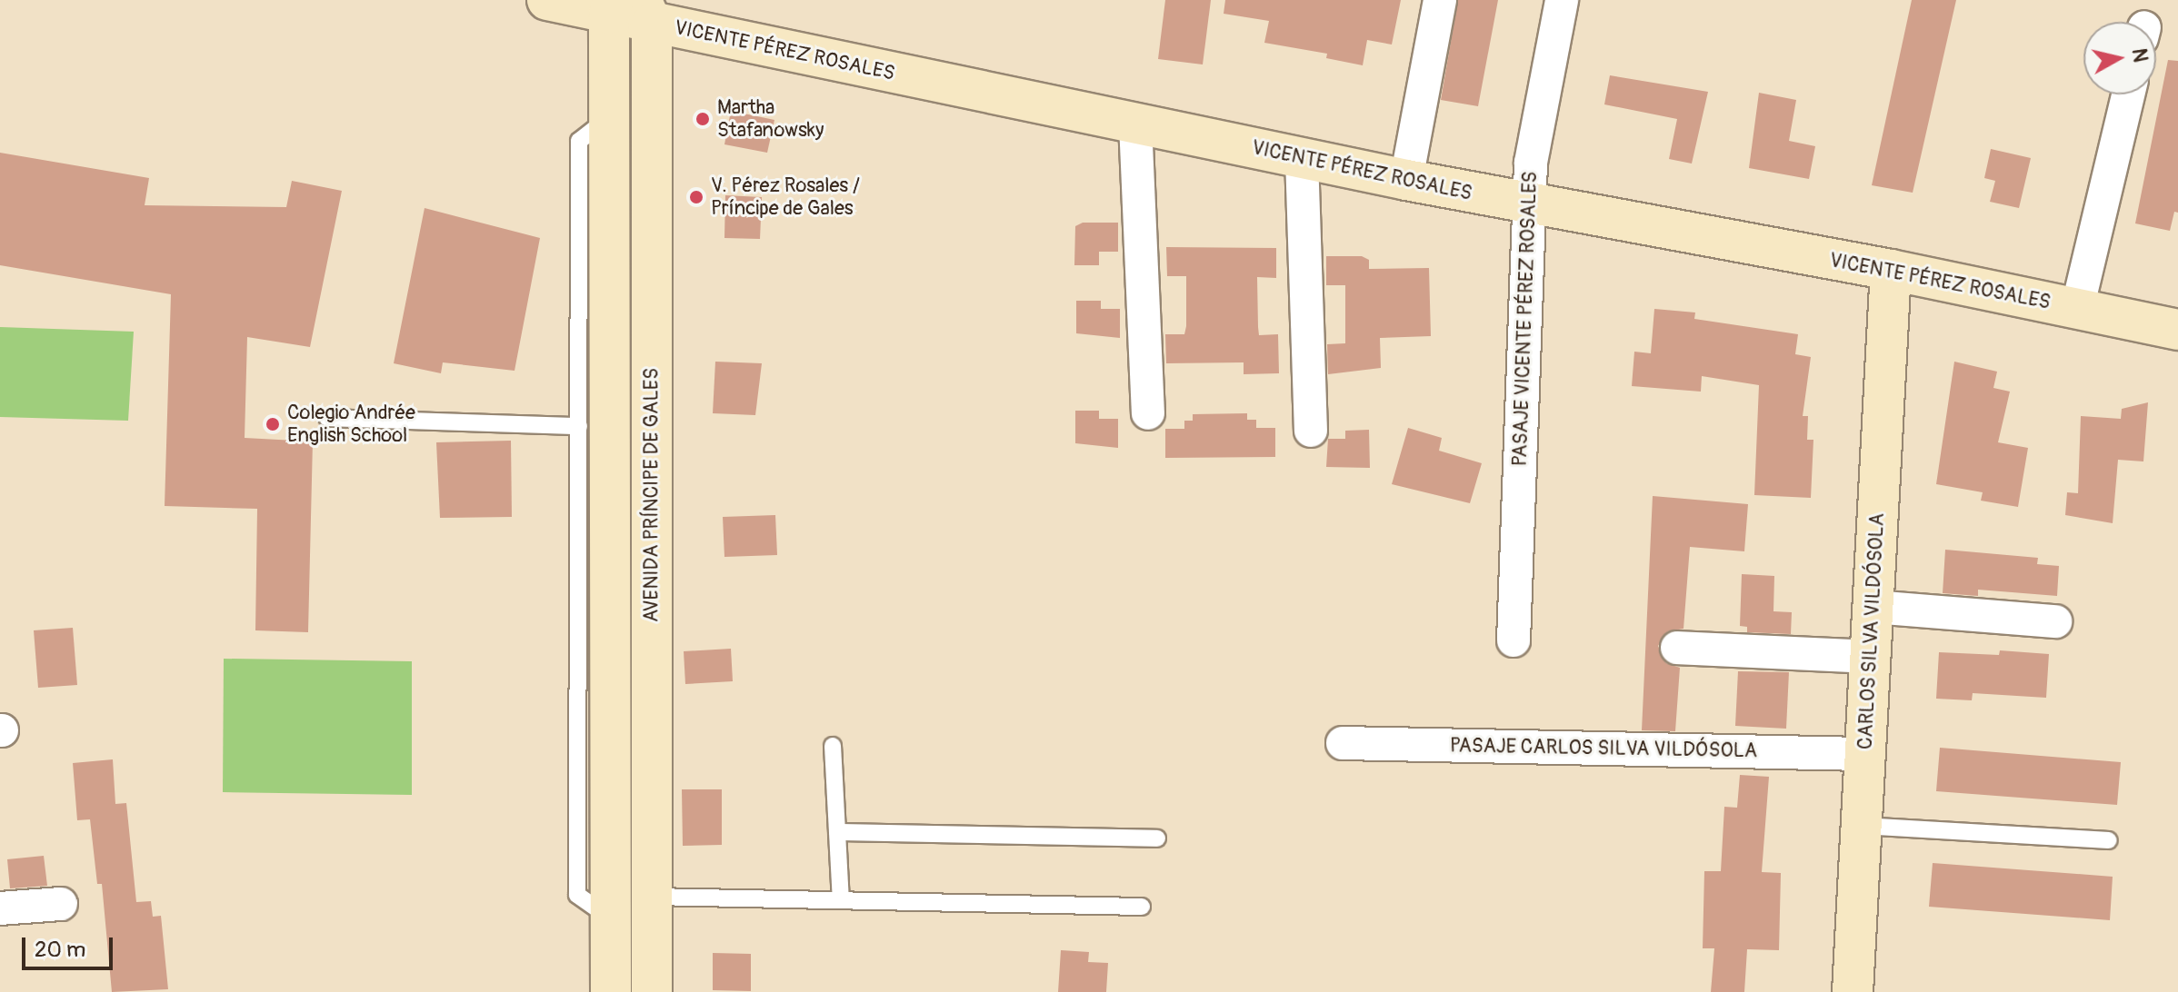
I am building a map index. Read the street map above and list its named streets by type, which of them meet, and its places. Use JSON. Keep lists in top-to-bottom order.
{
  "streets": {
    "main road": ["VICENTE PÉREZ ROSALES", "AVENIDA PRÍNCIPE DE GALES", "CARLOS SILVA VILDÓSOLA"],
    "street": ["PASAJE VICENTE PÉREZ ROSALES", "PASAJE CARLOS SILVA VILDÓSOLA"]
  },
  "crossings": [
    ["VICENTE PÉREZ ROSALES", "PASAJE VICENTE PÉREZ ROSALES"],
    ["VICENTE PÉREZ ROSALES", "AVENIDA PRÍNCIPE DE GALES"],
    ["VICENTE PÉREZ ROSALES", "CARLOS SILVA VILDÓSOLA"],
    ["CARLOS SILVA VILDÓSOLA", "PASAJE CARLOS SILVA VILDÓSOLA"]
  ],
  "places": ["Martha Stafanowsky", "V. Pérez Rosales / Príncipe de Gales", "Colegio Andrée English School"],
  "scale_bar": "20 m",
  "north": "right"
}
